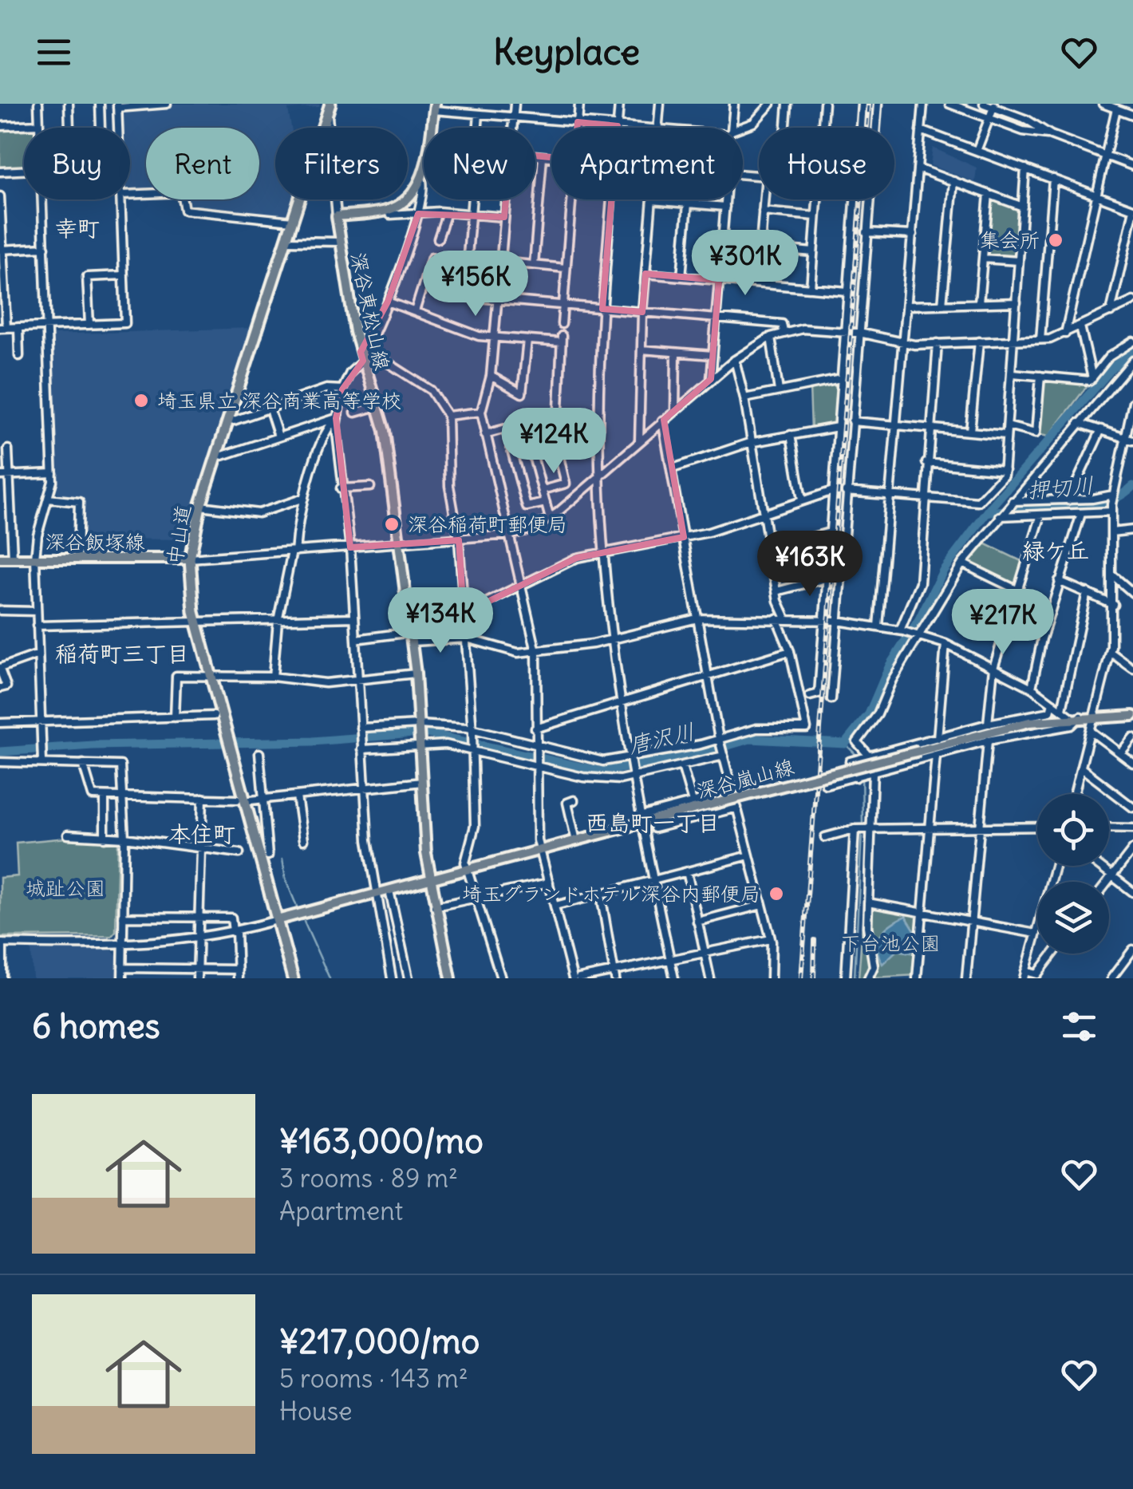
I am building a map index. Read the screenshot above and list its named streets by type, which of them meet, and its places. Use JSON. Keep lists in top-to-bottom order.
{
  "streets": {
    "highway": ["中山道"],
    "main road": ["深谷東松山線", "深谷飯塚線", "深谷嵐山線"]
  },
  "crossings": [
    ["中山道", "深谷飯塚線"],
    ["中山道", "深谷嵐山線"]
  ],
  "districts": [
    "幸町",
    "緑ケ丘",
    "稲荷町三丁目",
    "西島町一丁目",
    "本住町"
  ],
  "water": ["押切川", "唐沢川"],
  "parks": ["城趾公園", "下台池公園"],
  "places": [
    "集会所",
    "埼玉県立 深谷商業高等学校",
    "深谷稲荷町郵便局",
    "埼玉グランドホテル深谷内郵便局"
  ],
  "page": {
    "header": "Keyplace",
    "chip": [
      "Buy",
      "Rent",
      "Filters",
      "New",
      "Apartment",
      "House"
    ],
    "price": [
      "¥301K",
      "¥156K",
      "¥124K",
      "¥163K",
      "¥134K",
      "¥217K"
    ],
    "heading": "6 homes",
    "list": [
      {
        "name": "¥163,000/mo",
        "note": "3 rooms · 89 m² · Apartment"
      },
      {
        "name": "¥217,000/mo",
        "note": "5 rooms · 143 m² · House"
      }
    ]
  }
}
